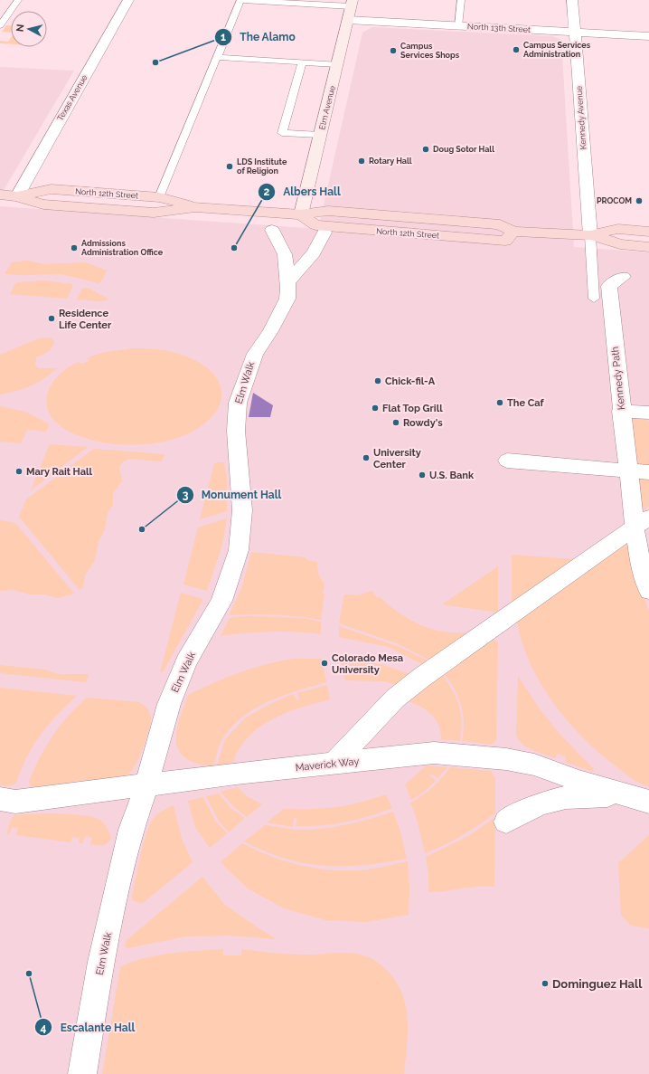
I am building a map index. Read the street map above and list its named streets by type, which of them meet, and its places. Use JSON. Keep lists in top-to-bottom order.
{
  "streets": {
    "main road": ["North 12th Street"],
    "street": [
      "North 13th Street",
      "Texas Avenue",
      "Elm Avenue",
      "Kennedy Avenue",
      "Kennedy Path",
      "Elm Walk",
      "Maverick Way"
    ]
  },
  "crossings": [
    ["North 13th Street", "Elm Avenue"],
    ["North 13th Street", "Kennedy Avenue"],
    ["Texas Avenue", "North 12th Street"],
    ["Elm Avenue", "North 12th Street"],
    ["Kennedy Avenue", "North 12th Street"],
    ["Elm Walk", "Maverick Way"]
  ],
  "places": [
    "Campus Services Administration",
    "Campus Services Shops",
    "The Alamo",
    "Doug Sotor Hall",
    "Rotary Hall",
    "LDS Institute of Religion",
    "PROCOM",
    "Admissions Administration Office",
    "Albers Hall",
    "Residence Life Center",
    "Chick-fil-A",
    "The Caf",
    "Flat Top Grill",
    "Rowdy's",
    "University Center",
    "Mary Rait Hall",
    "U.S. Bank",
    "Monument Hall",
    "Colorado Mesa University",
    "Escalante Hall",
    "Dominguez Hall"
  ],
  "north": "left"
}
